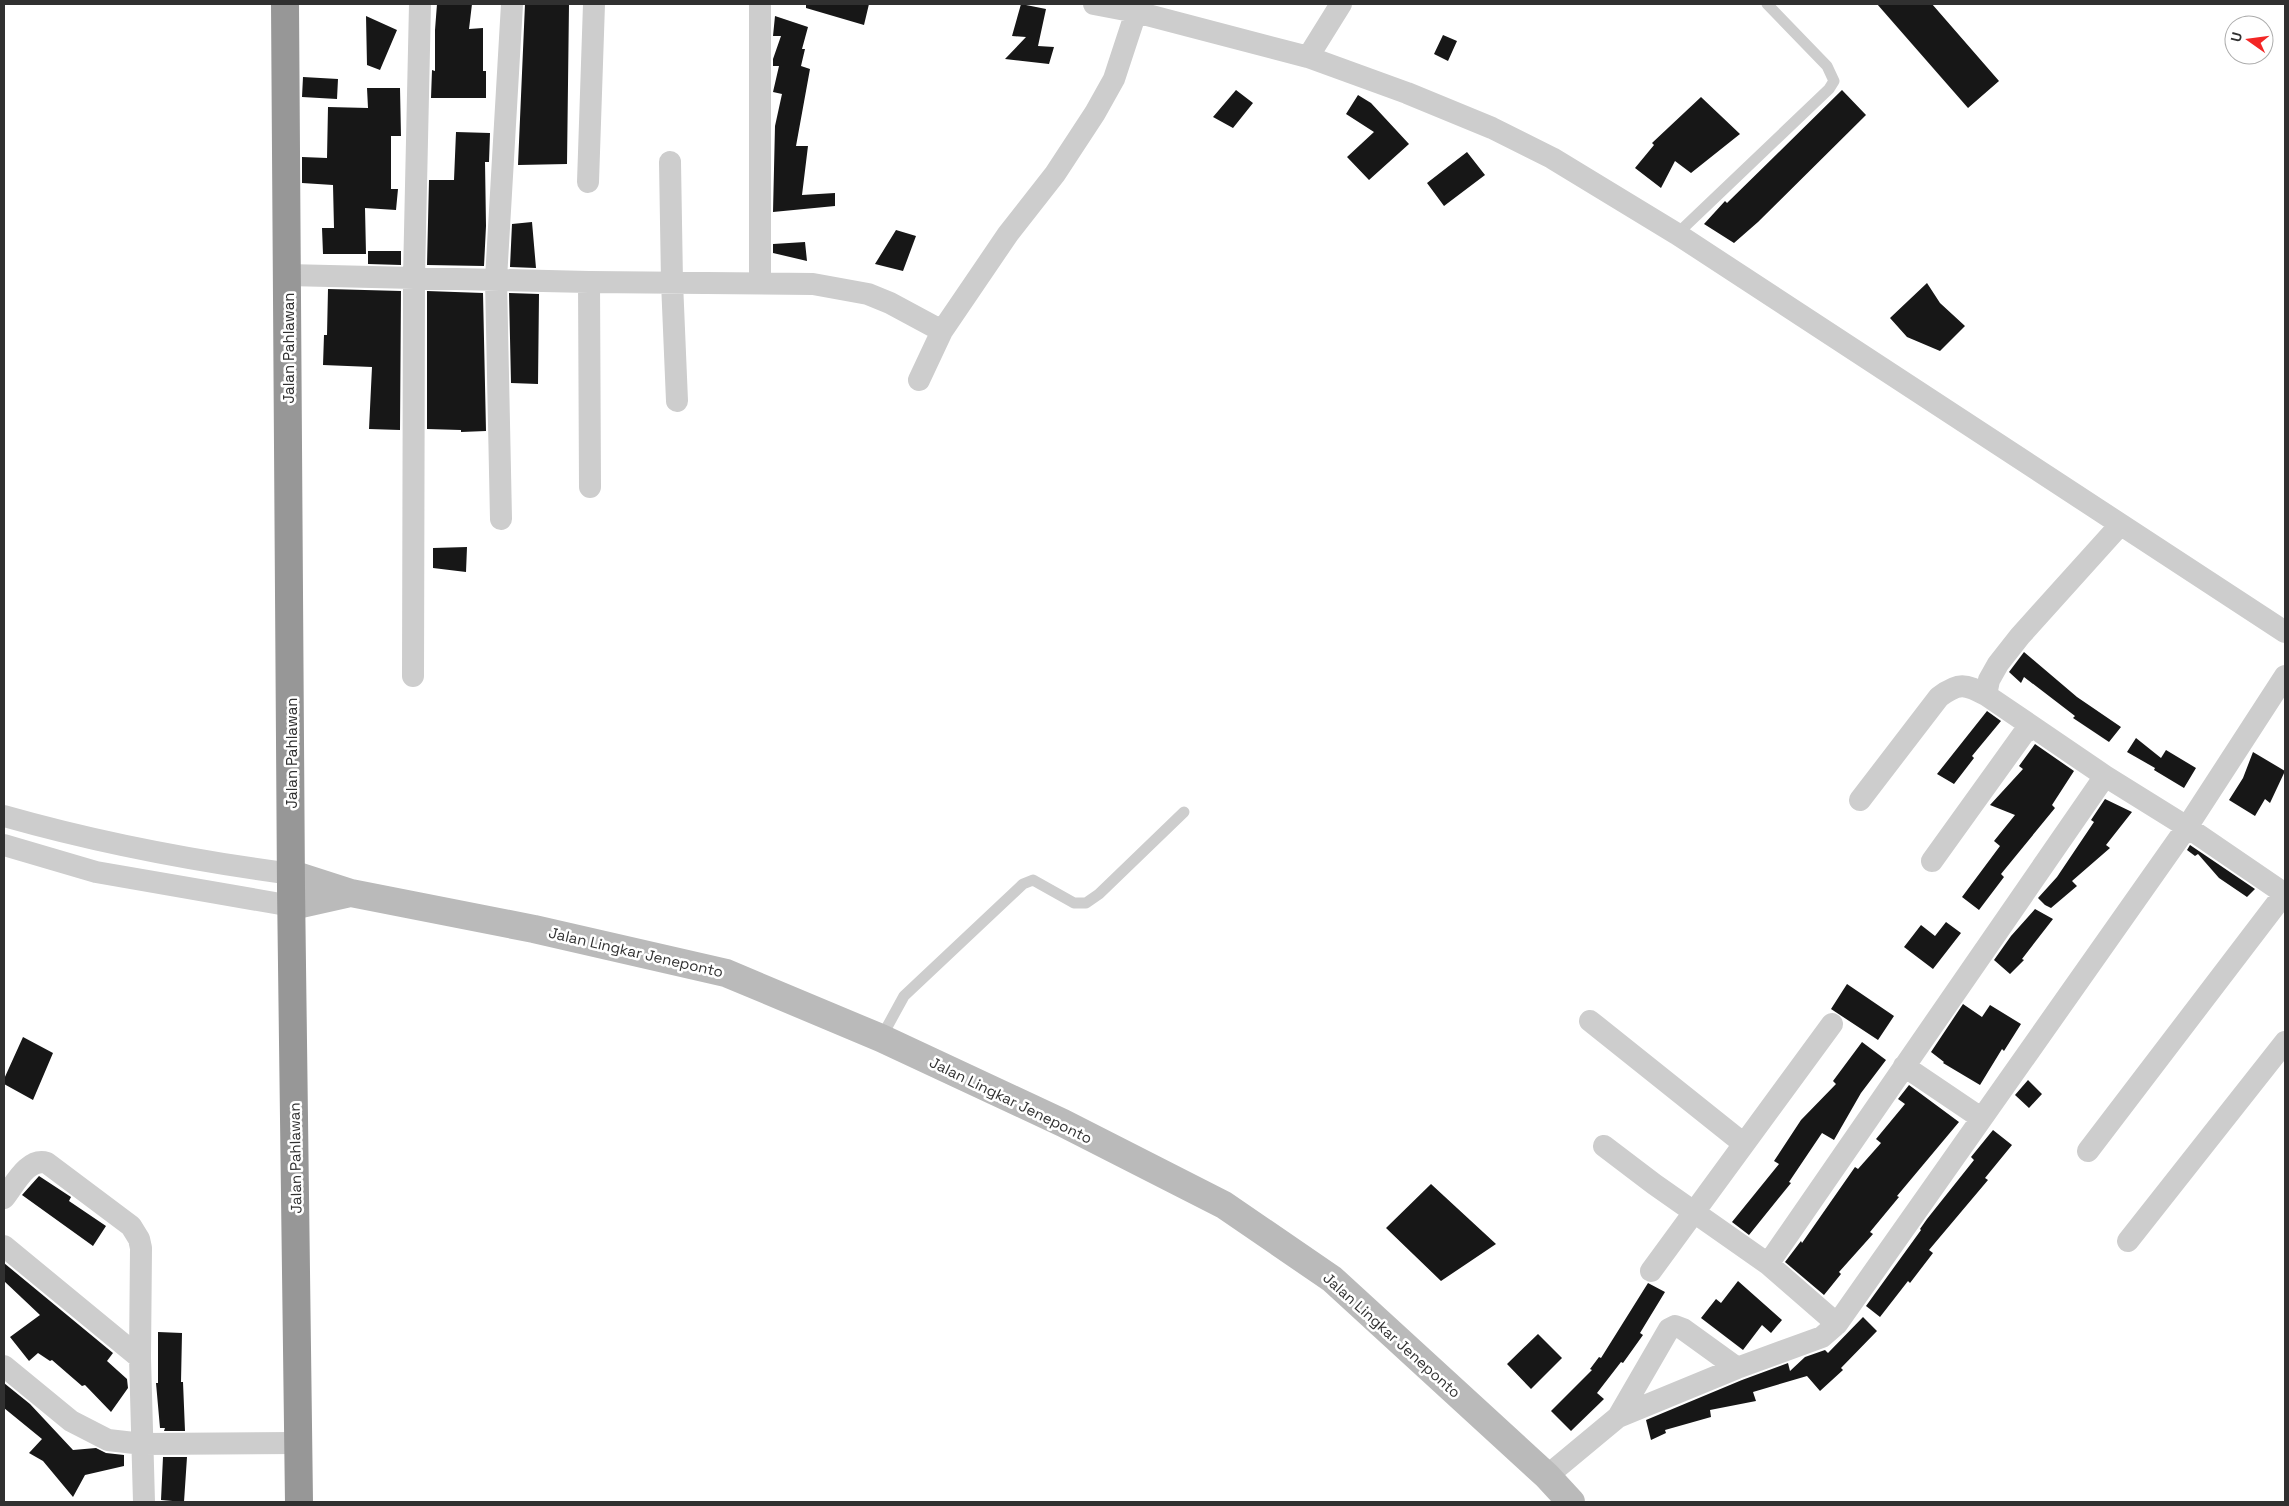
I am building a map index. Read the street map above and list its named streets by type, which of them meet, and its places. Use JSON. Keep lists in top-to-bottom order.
{
  "streets": {
    "highway": ["Jalan Pahlawan"],
    "main road": ["Jalan Lingkar Jeneponto"]
  },
  "crossings": [
    ["Jalan Pahlawan", "Jalan Lingkar Jeneponto"]
  ],
  "north": "left"
}
